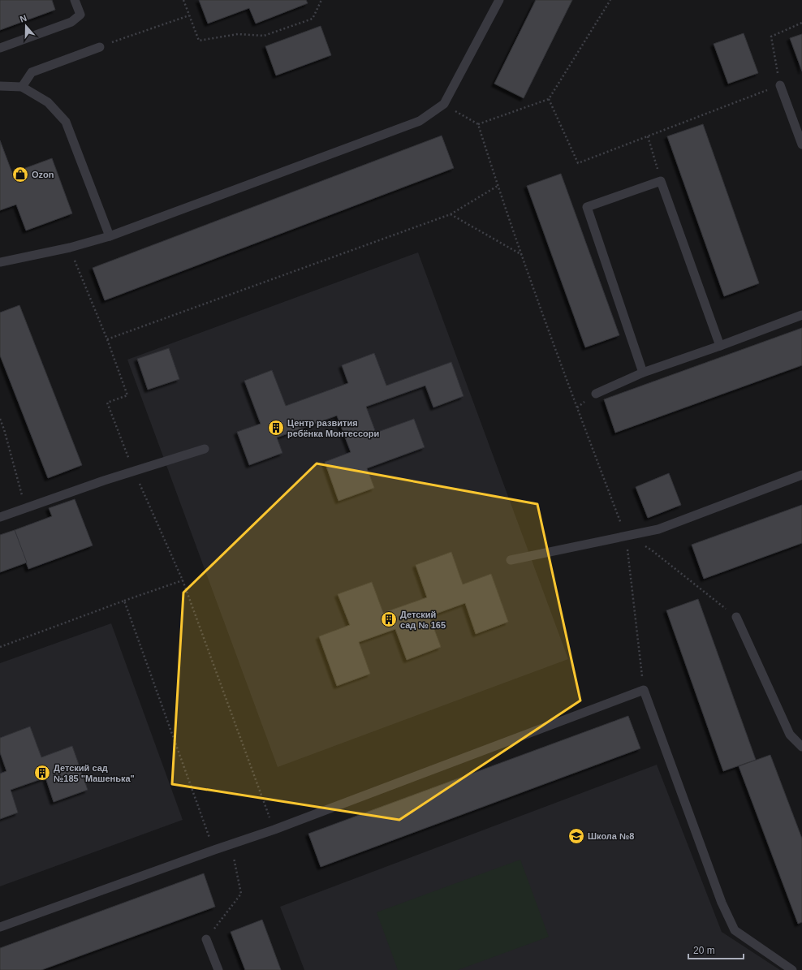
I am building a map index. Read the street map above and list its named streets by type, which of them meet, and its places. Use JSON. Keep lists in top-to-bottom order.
{
  "places": {
    "shop": ["Ozon"],
    "building": ["Центр развития ребёнка Монтессори", "Детский сад № 165", "Детский сад №185 \"Машенька\""],
    "school or university": ["Школа №8"]
  },
  "scale_bar": "20 m",
  "north": "top"
}
